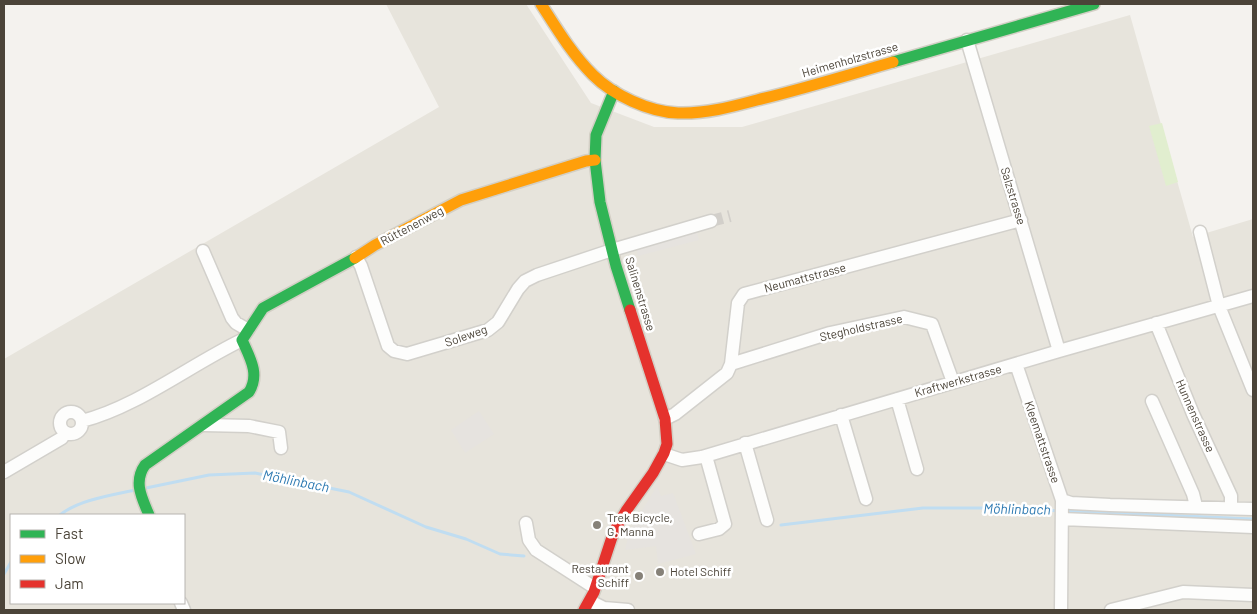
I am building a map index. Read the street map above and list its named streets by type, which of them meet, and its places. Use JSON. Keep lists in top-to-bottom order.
{
  "streets": {
    "street": [
      "Heimenholzstrasse",
      "Salzstrasse",
      "Rüttenenweg",
      "Neumattstrasse",
      "Salinenstrasse",
      "Stegholdstrasse",
      "Soleweg",
      "Kraftwerkstrasse",
      "Hunnenstrasse",
      "Kleemattstrasse"
    ]
  },
  "crossings": [
    ["Heimenholzstrasse", "Salzstrasse"],
    ["Heimenholzstrasse", "Salinenstrasse"],
    ["Salzstrasse", "Neumattstrasse"],
    ["Salzstrasse", "Kraftwerkstrasse"],
    ["Rüttenenweg", "Salinenstrasse"],
    ["Rüttenenweg", "Soleweg"],
    ["Neumattstrasse", "Stegholdstrasse"],
    ["Salinenstrasse", "Soleweg"],
    ["Salinenstrasse", "Kraftwerkstrasse"],
    ["Stegholdstrasse", "Kraftwerkstrasse"],
    ["Kraftwerkstrasse", "Hunnenstrasse"],
    ["Kraftwerkstrasse", "Kleemattstrasse"]
  ],
  "water": ["Möhlinbach"],
  "places": ["Trek Bicycle, G. Manna", "Hotel Schiff", "Restaurant Schiff"],
  "legend": ["Fast", "Slow", "Jam"]
}
